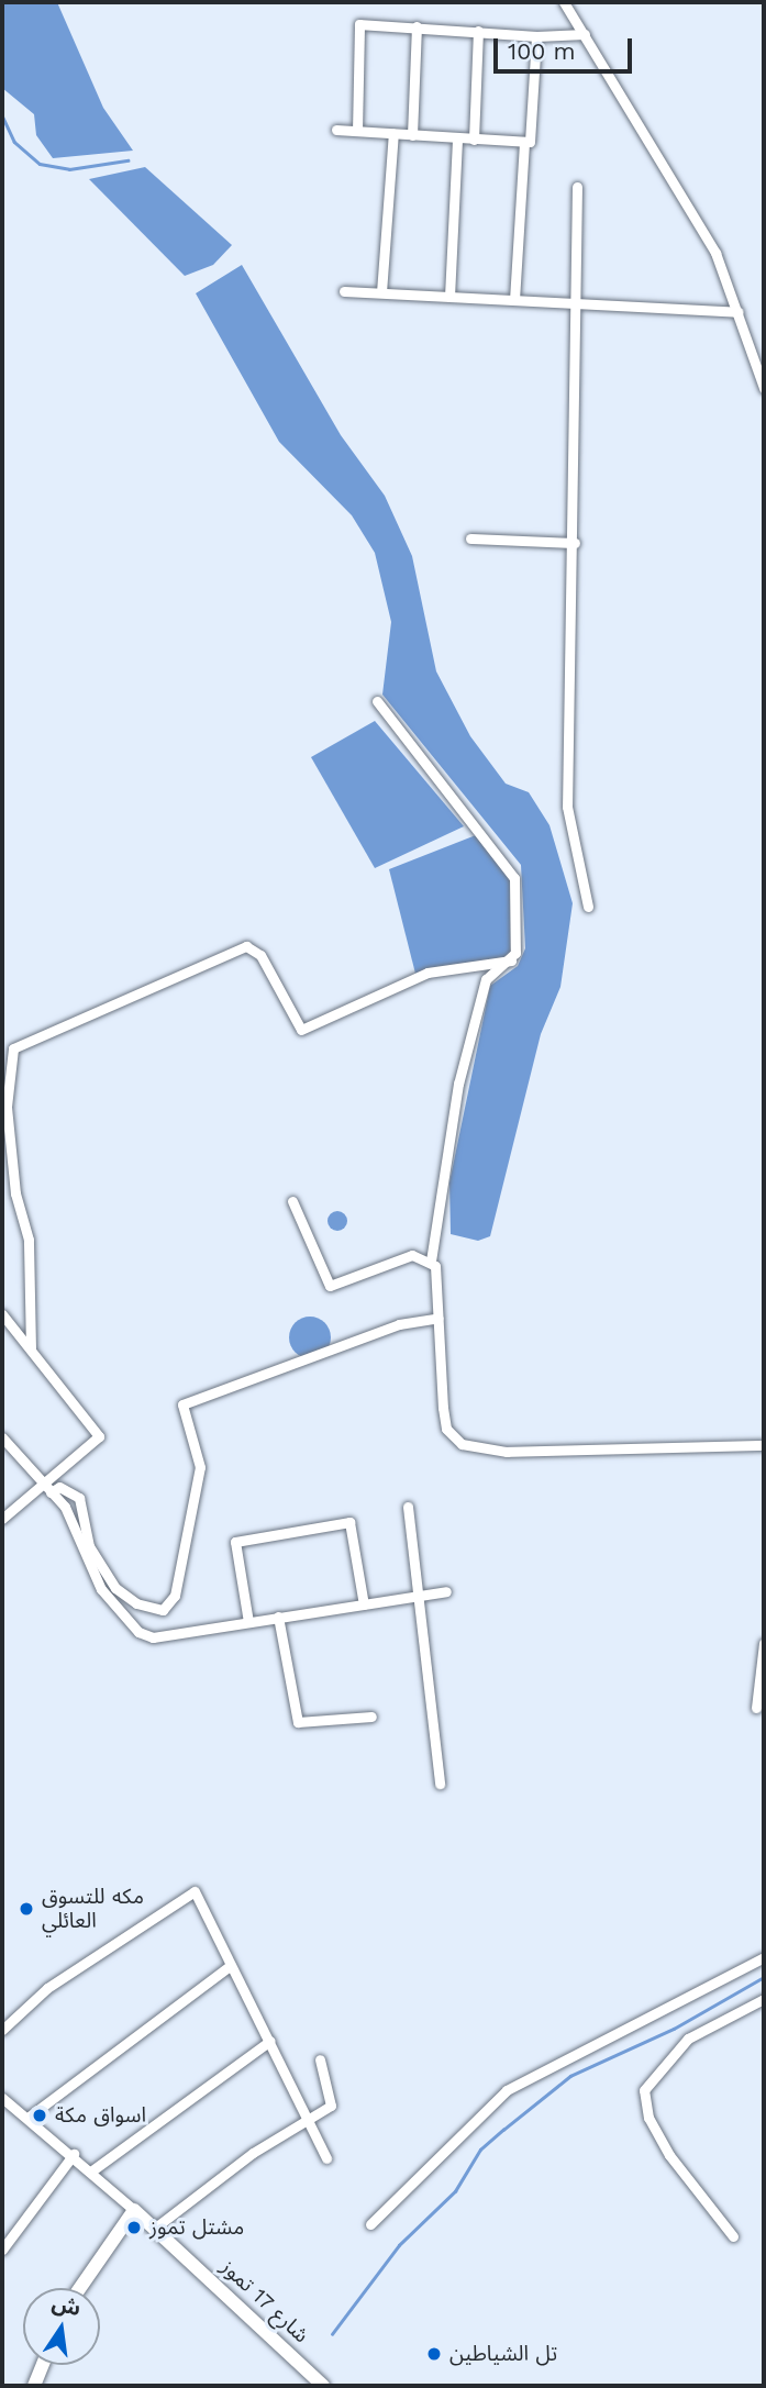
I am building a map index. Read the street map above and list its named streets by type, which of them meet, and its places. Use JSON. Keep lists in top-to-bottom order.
{
  "streets": {
    "main road": ["شارع 17 تموز"]
  },
  "places": [
    "مكه للتسوق العائلي",
    "اسواق مكة",
    "مشتل تموز",
    "تل الشياطين"
  ],
  "scale_bar": "100 m",
  "north": "top"
}
